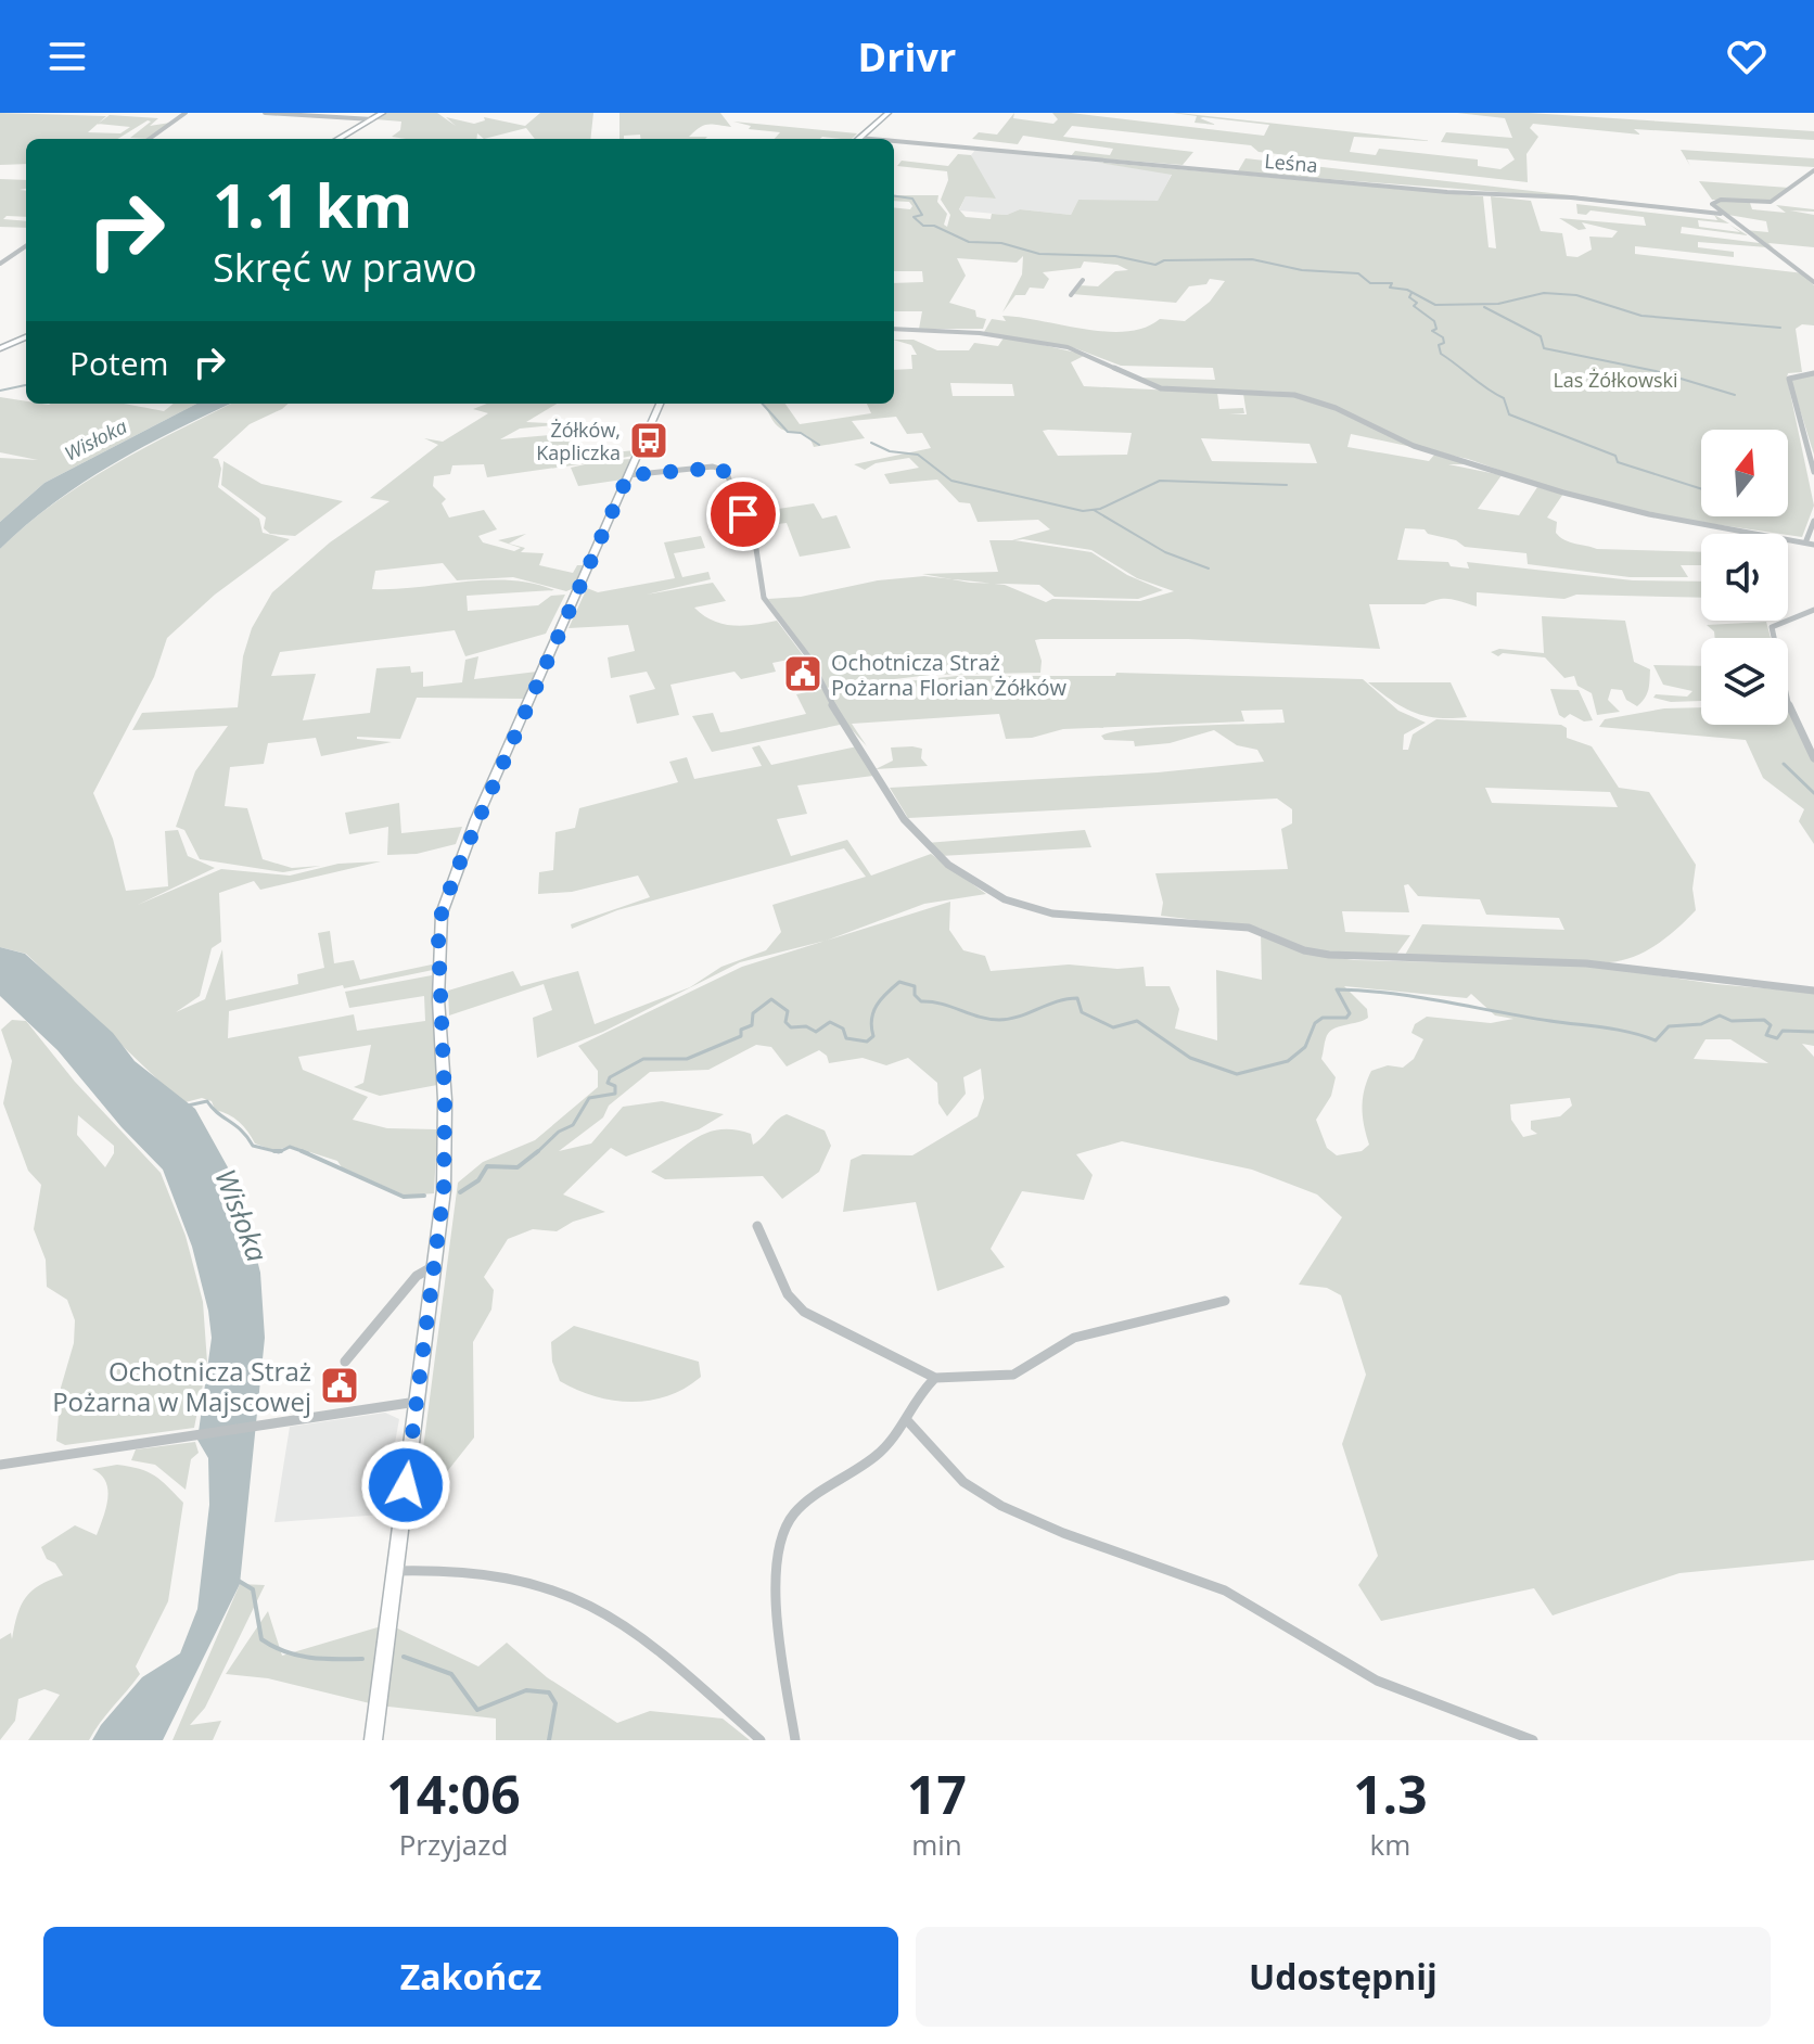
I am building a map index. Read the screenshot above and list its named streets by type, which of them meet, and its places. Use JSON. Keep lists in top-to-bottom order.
{
  "streets": {
    "street": ["Leśna"]
  },
  "water": ["Wisłoka"],
  "parks": ["Las Żółkowski"],
  "places": {
    "bus stop": ["Żółków, Kapliczka"],
    "public building": ["Ochotnicza Straż Pożarna Florian Żółków", "Ochotnicza Straż Pożarna w Majscowej"]
  },
  "north": "top",
  "page": {
    "header": "Drivr",
    "turn": ["1.1 km", "Skręć w prawo"],
    "then": "Potem",
    "eta": [
      "14:06",
      "Przyjazd",
      "17",
      "min",
      "1.3",
      "km"
    ],
    "buttons": ["Zakończ", "Udostępnij"]
  }
}
